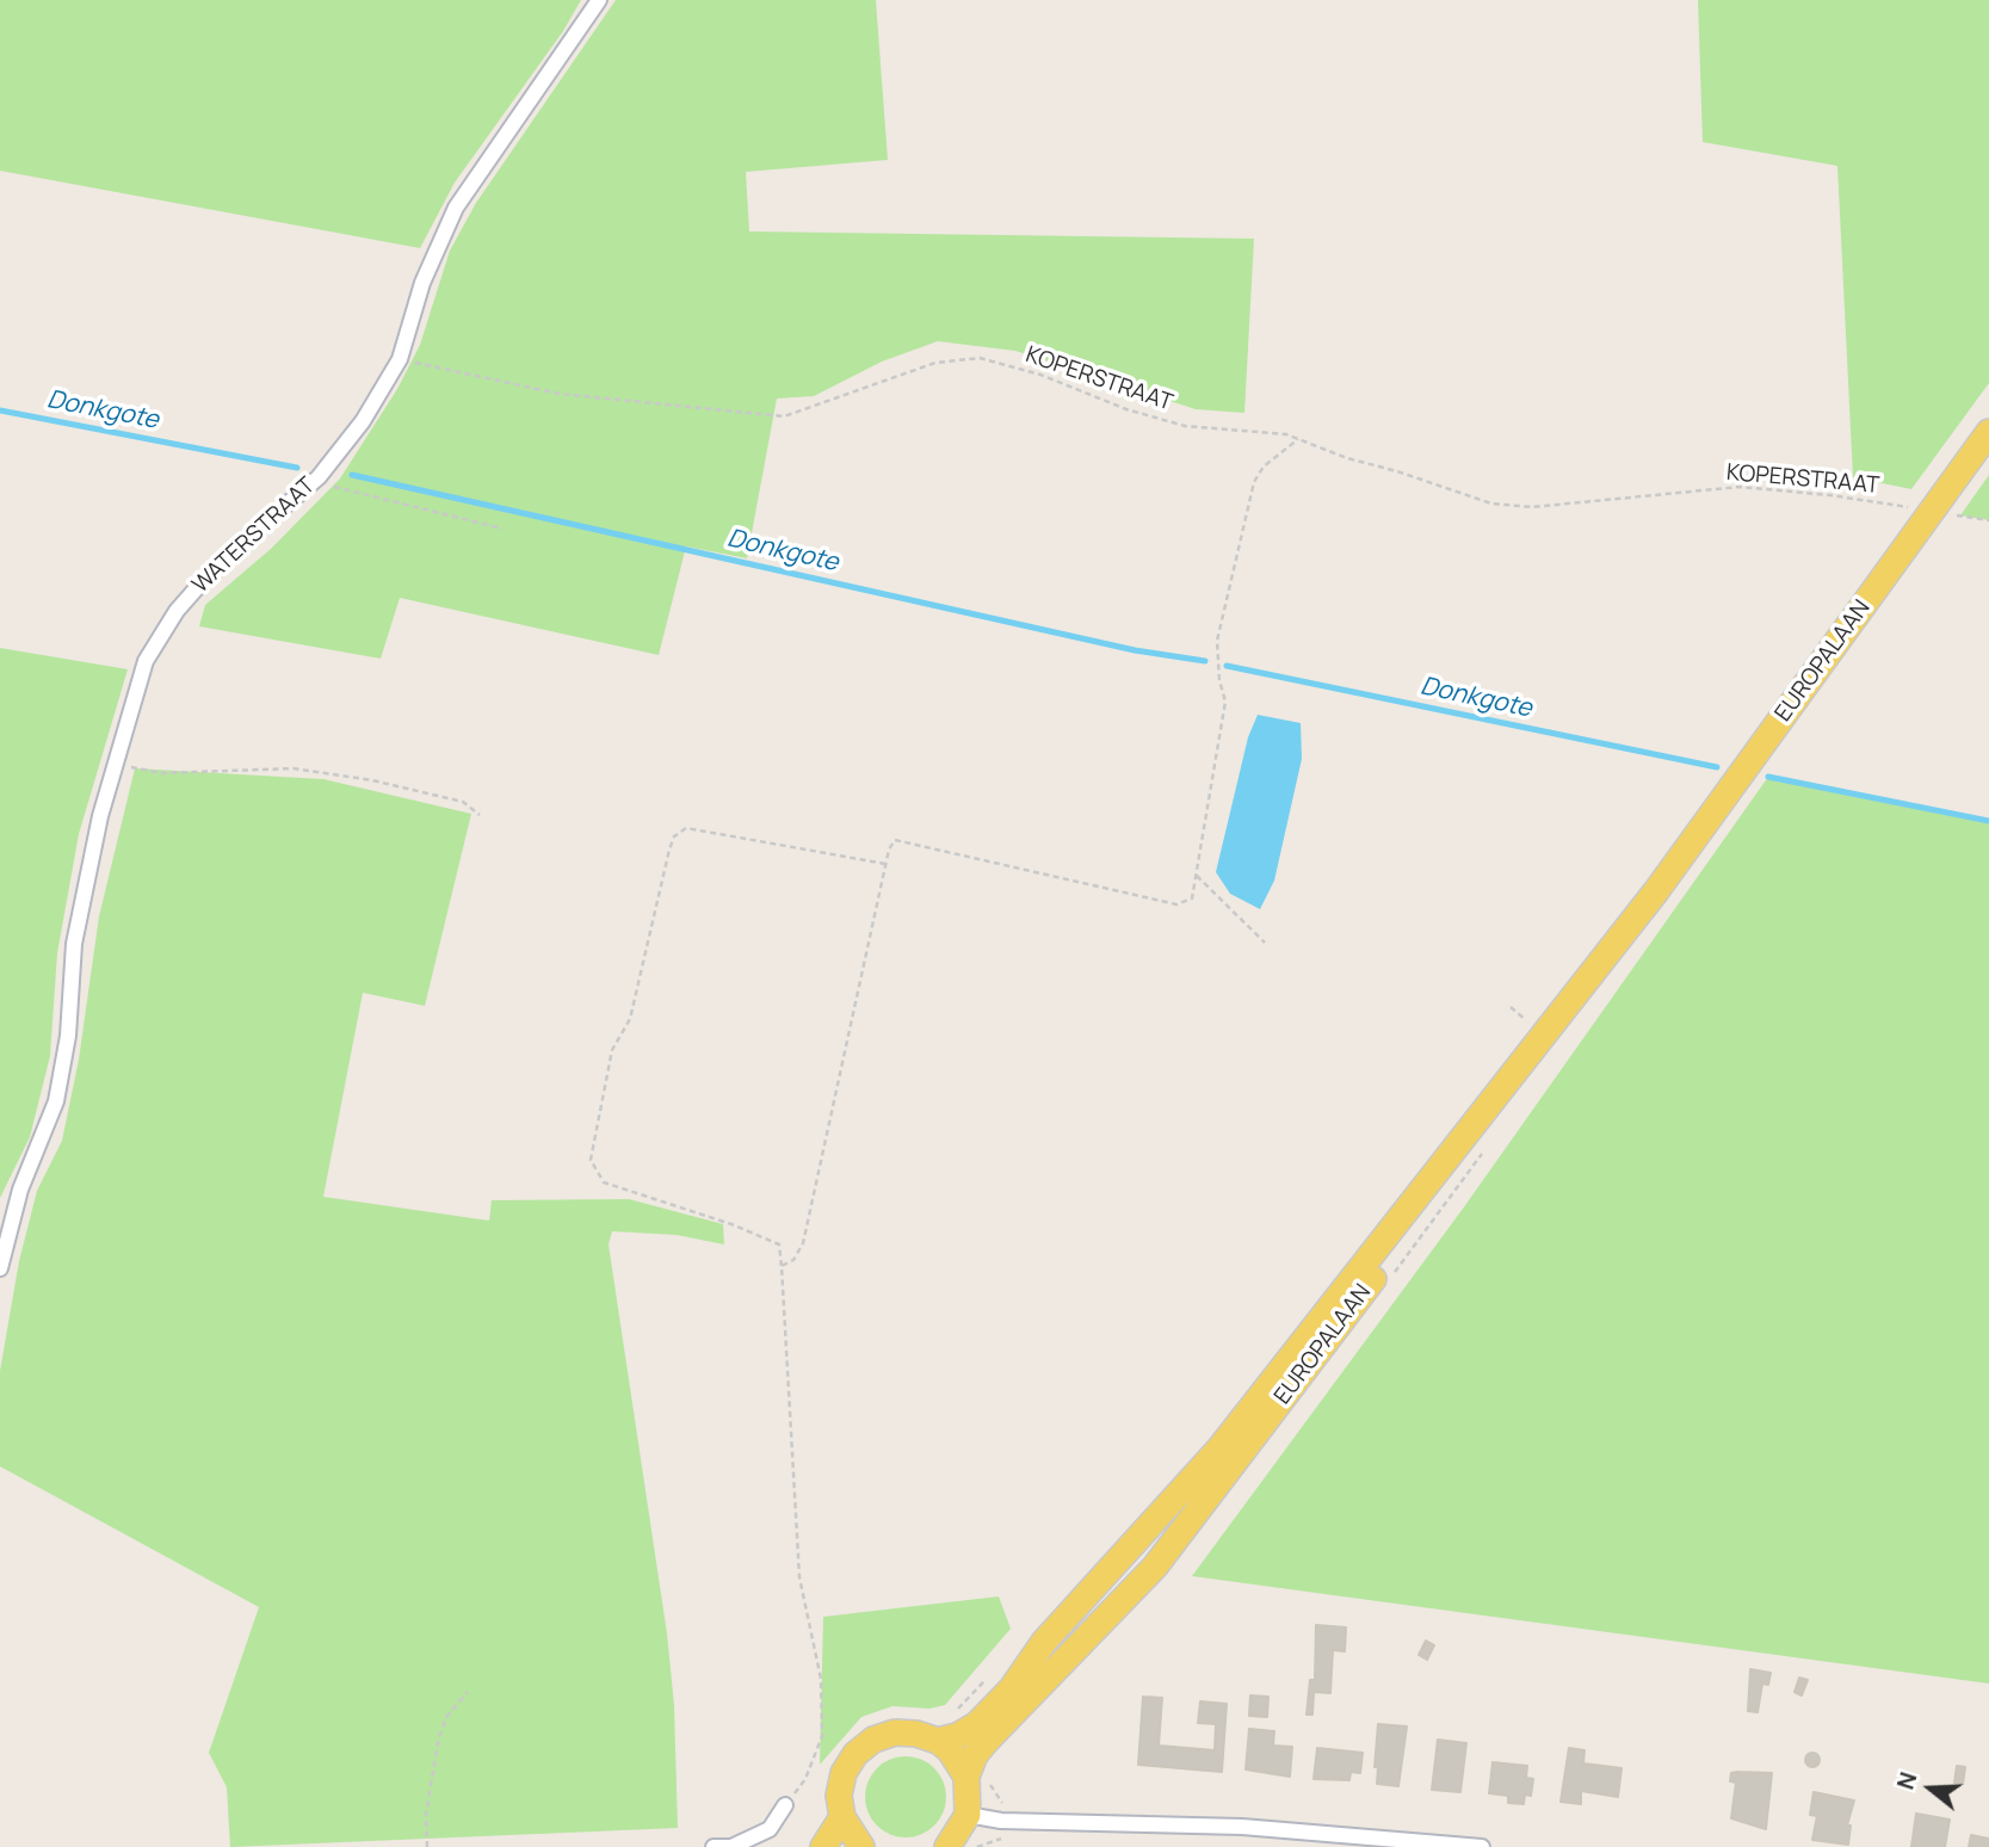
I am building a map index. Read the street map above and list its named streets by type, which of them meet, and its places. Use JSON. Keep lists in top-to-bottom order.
{
  "streets": {
    "main road": ["EUROPALAAN"],
    "street": ["WATERSTRAAT"],
    "path": ["KOPERSTRAAT"]
  },
  "crossings": [
    ["KOPERSTRAAT", "WATERSTRAAT"],
    ["KOPERSTRAAT", "EUROPALAAN"]
  ],
  "water": ["Donkgote"],
  "north": "left"
}
